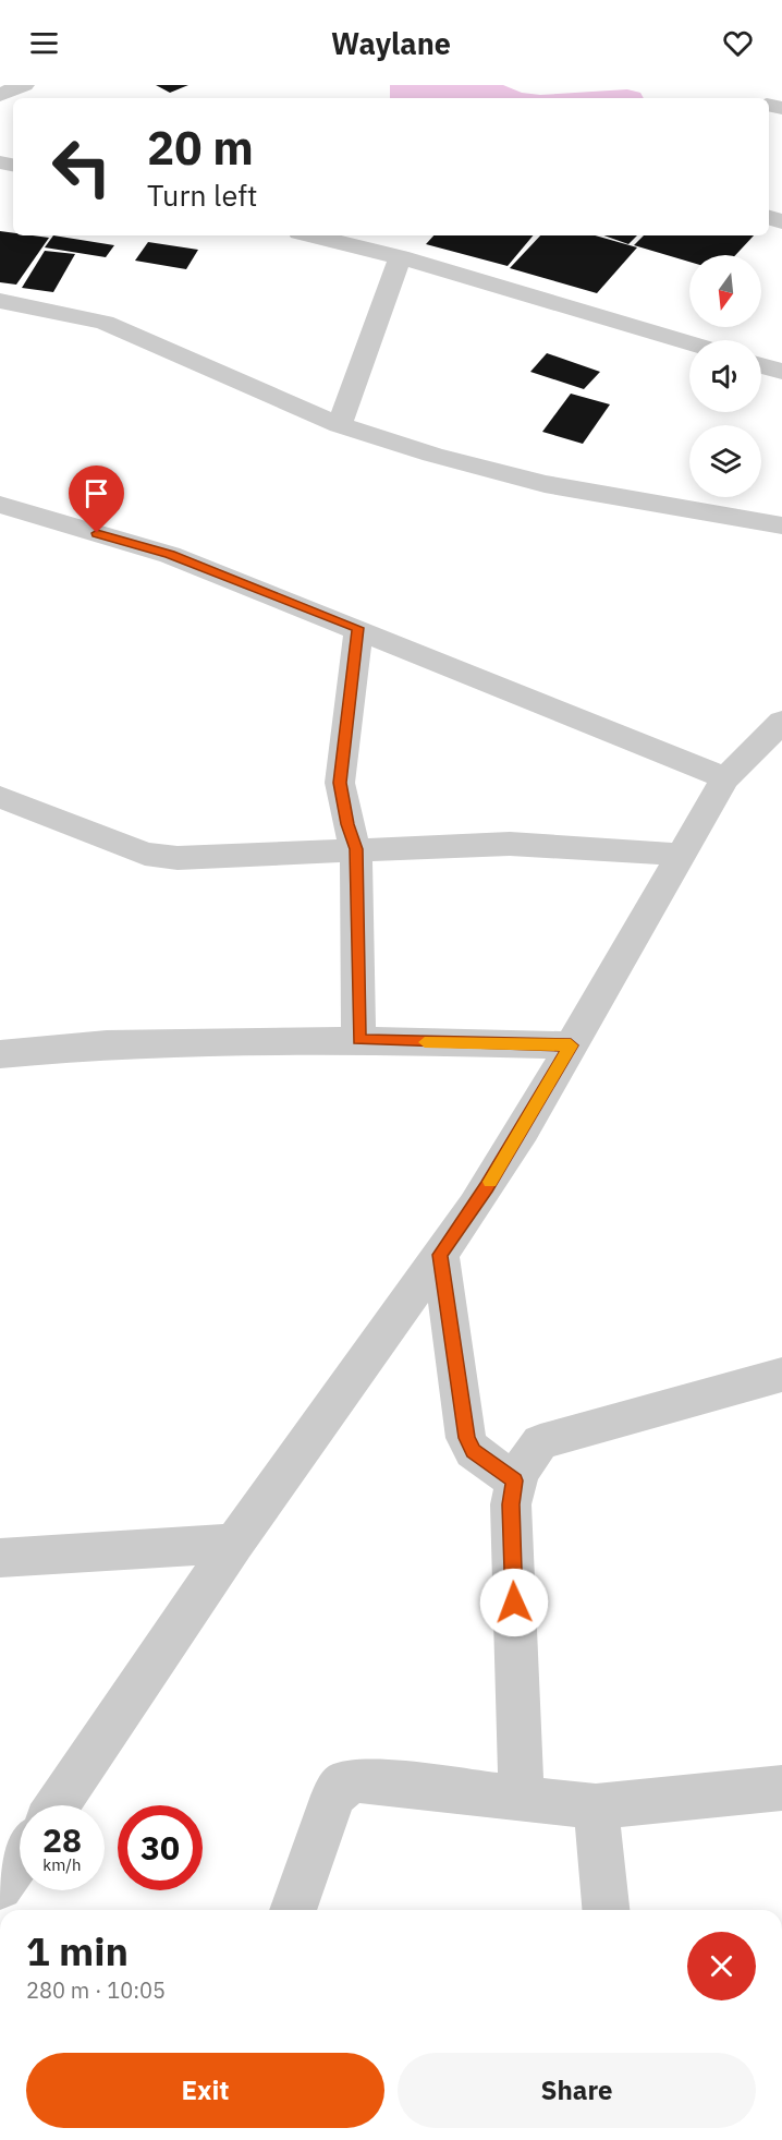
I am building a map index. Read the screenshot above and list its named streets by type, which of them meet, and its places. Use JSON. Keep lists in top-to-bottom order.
{
  "north": "bottom",
  "page": {
    "header": "Waylane",
    "turn": ["20 m", "Turn left"],
    "speed": "28 km/h",
    "limit": "30",
    "heading": ["1 min", "280 m · 10:05"],
    "buttons": ["Exit", "Share"]
  }
}
